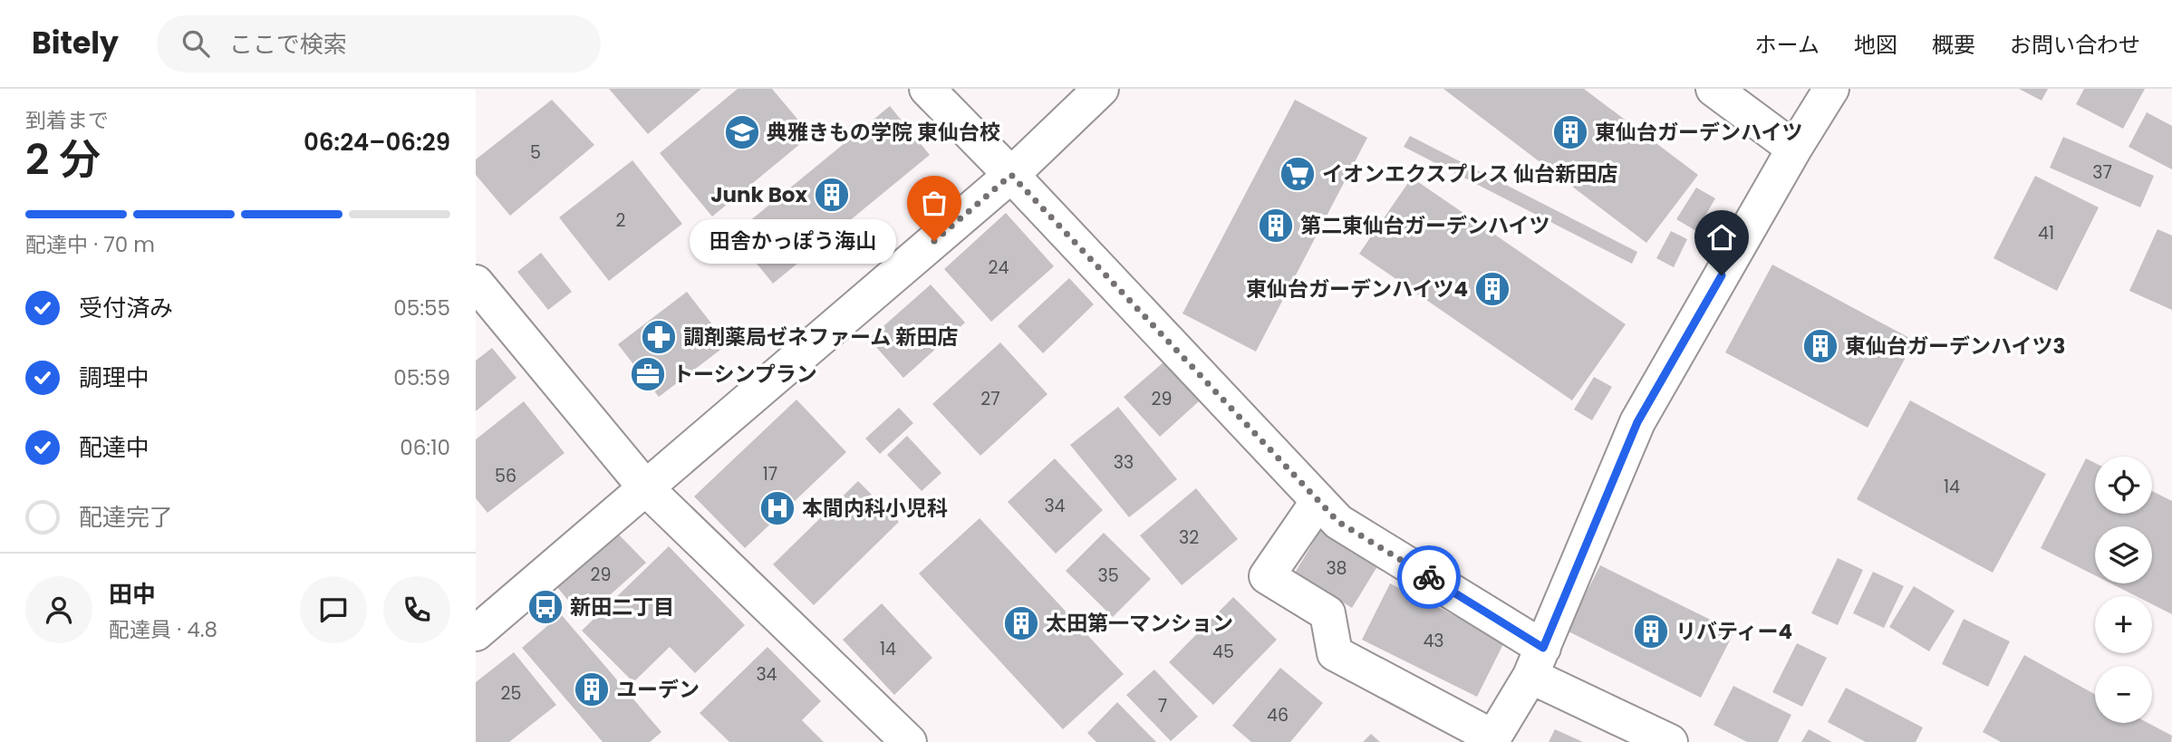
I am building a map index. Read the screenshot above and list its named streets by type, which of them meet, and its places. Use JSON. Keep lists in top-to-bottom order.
{
  "places": {
    "school or university": ["典雅きもの学院 東仙台校"],
    "building": [
      "東仙台ガーデンハイツ",
      "Junk Box",
      "第二東仙台ガーデンハイツ",
      "東仙台ガーデンハイツ4",
      "東仙台ガーデンハイツ3",
      "太田第一マンション",
      "リバティー4",
      "ユーデン"
    ],
    "supermarket": ["イオンエクスプレス 仙台新田店"],
    "other": ["田舎かっぽう海山"],
    "pharmacy": ["調剤薬局ゼネファーム 新田店"],
    "office": ["トーシンプラン"],
    "hospital": ["本間内科小児科"],
    "bus stop": ["新田二丁目"]
  },
  "house_numbers": [
    "5",
    "37",
    "2",
    "41",
    "24",
    "27",
    "29",
    "33",
    "17",
    "56",
    "14",
    "34",
    "32",
    "38",
    "29",
    "35",
    "43",
    "14",
    "45",
    "34",
    "25",
    "7",
    "46"
  ],
  "page": {
    "header": "Bitely",
    "search": "ここで検索",
    "nav": [
      "ホーム",
      "地図",
      "概要",
      "お問い合わせ"
    ],
    "heading": ["2 分", "到着まで", "06:24–06:29"],
    "panel": ["田中", "配達員 · 4.8"],
    "bar": "配達中 · 70 m",
    "bubble": "田舎かっぽう海山",
    "list": [
      ["受付済み", "05:55"],
      ["調理中", "05:59"],
      ["配達中", "06:10"],
      "配達完了"
    ],
    "map_buttons": ["+", "−"]
  }
}
